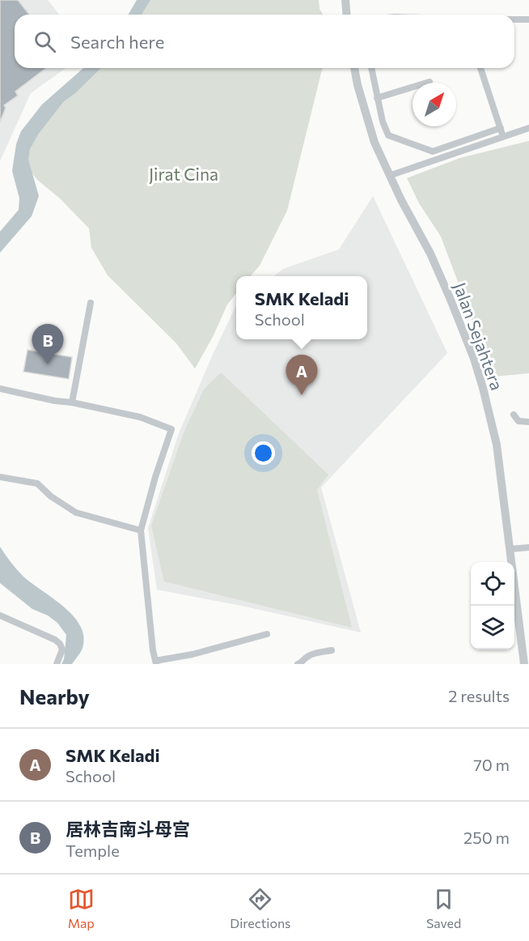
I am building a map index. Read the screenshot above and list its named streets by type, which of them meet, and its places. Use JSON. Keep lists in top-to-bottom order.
{
  "streets": {
    "street": ["Jalan Sejahtera"]
  },
  "parks": ["Jirat Cina"],
  "north": "top right",
  "page": {
    "search": "Search here",
    "popup": ["SMK Keladi", "School"],
    "pins": ["B", "A"],
    "heading": ["Nearby", "2 results"],
    "list": [
      {
        "mark": "A",
        "name": "SMK Keladi",
        "note": "School",
        "value": "70 m"
      },
      {
        "mark": "B",
        "name": "居林吉南斗母宫",
        "note": "Temple",
        "value": "250 m"
      }
    ],
    "nav": ["Map", "Directions", "Saved"]
  }
}
